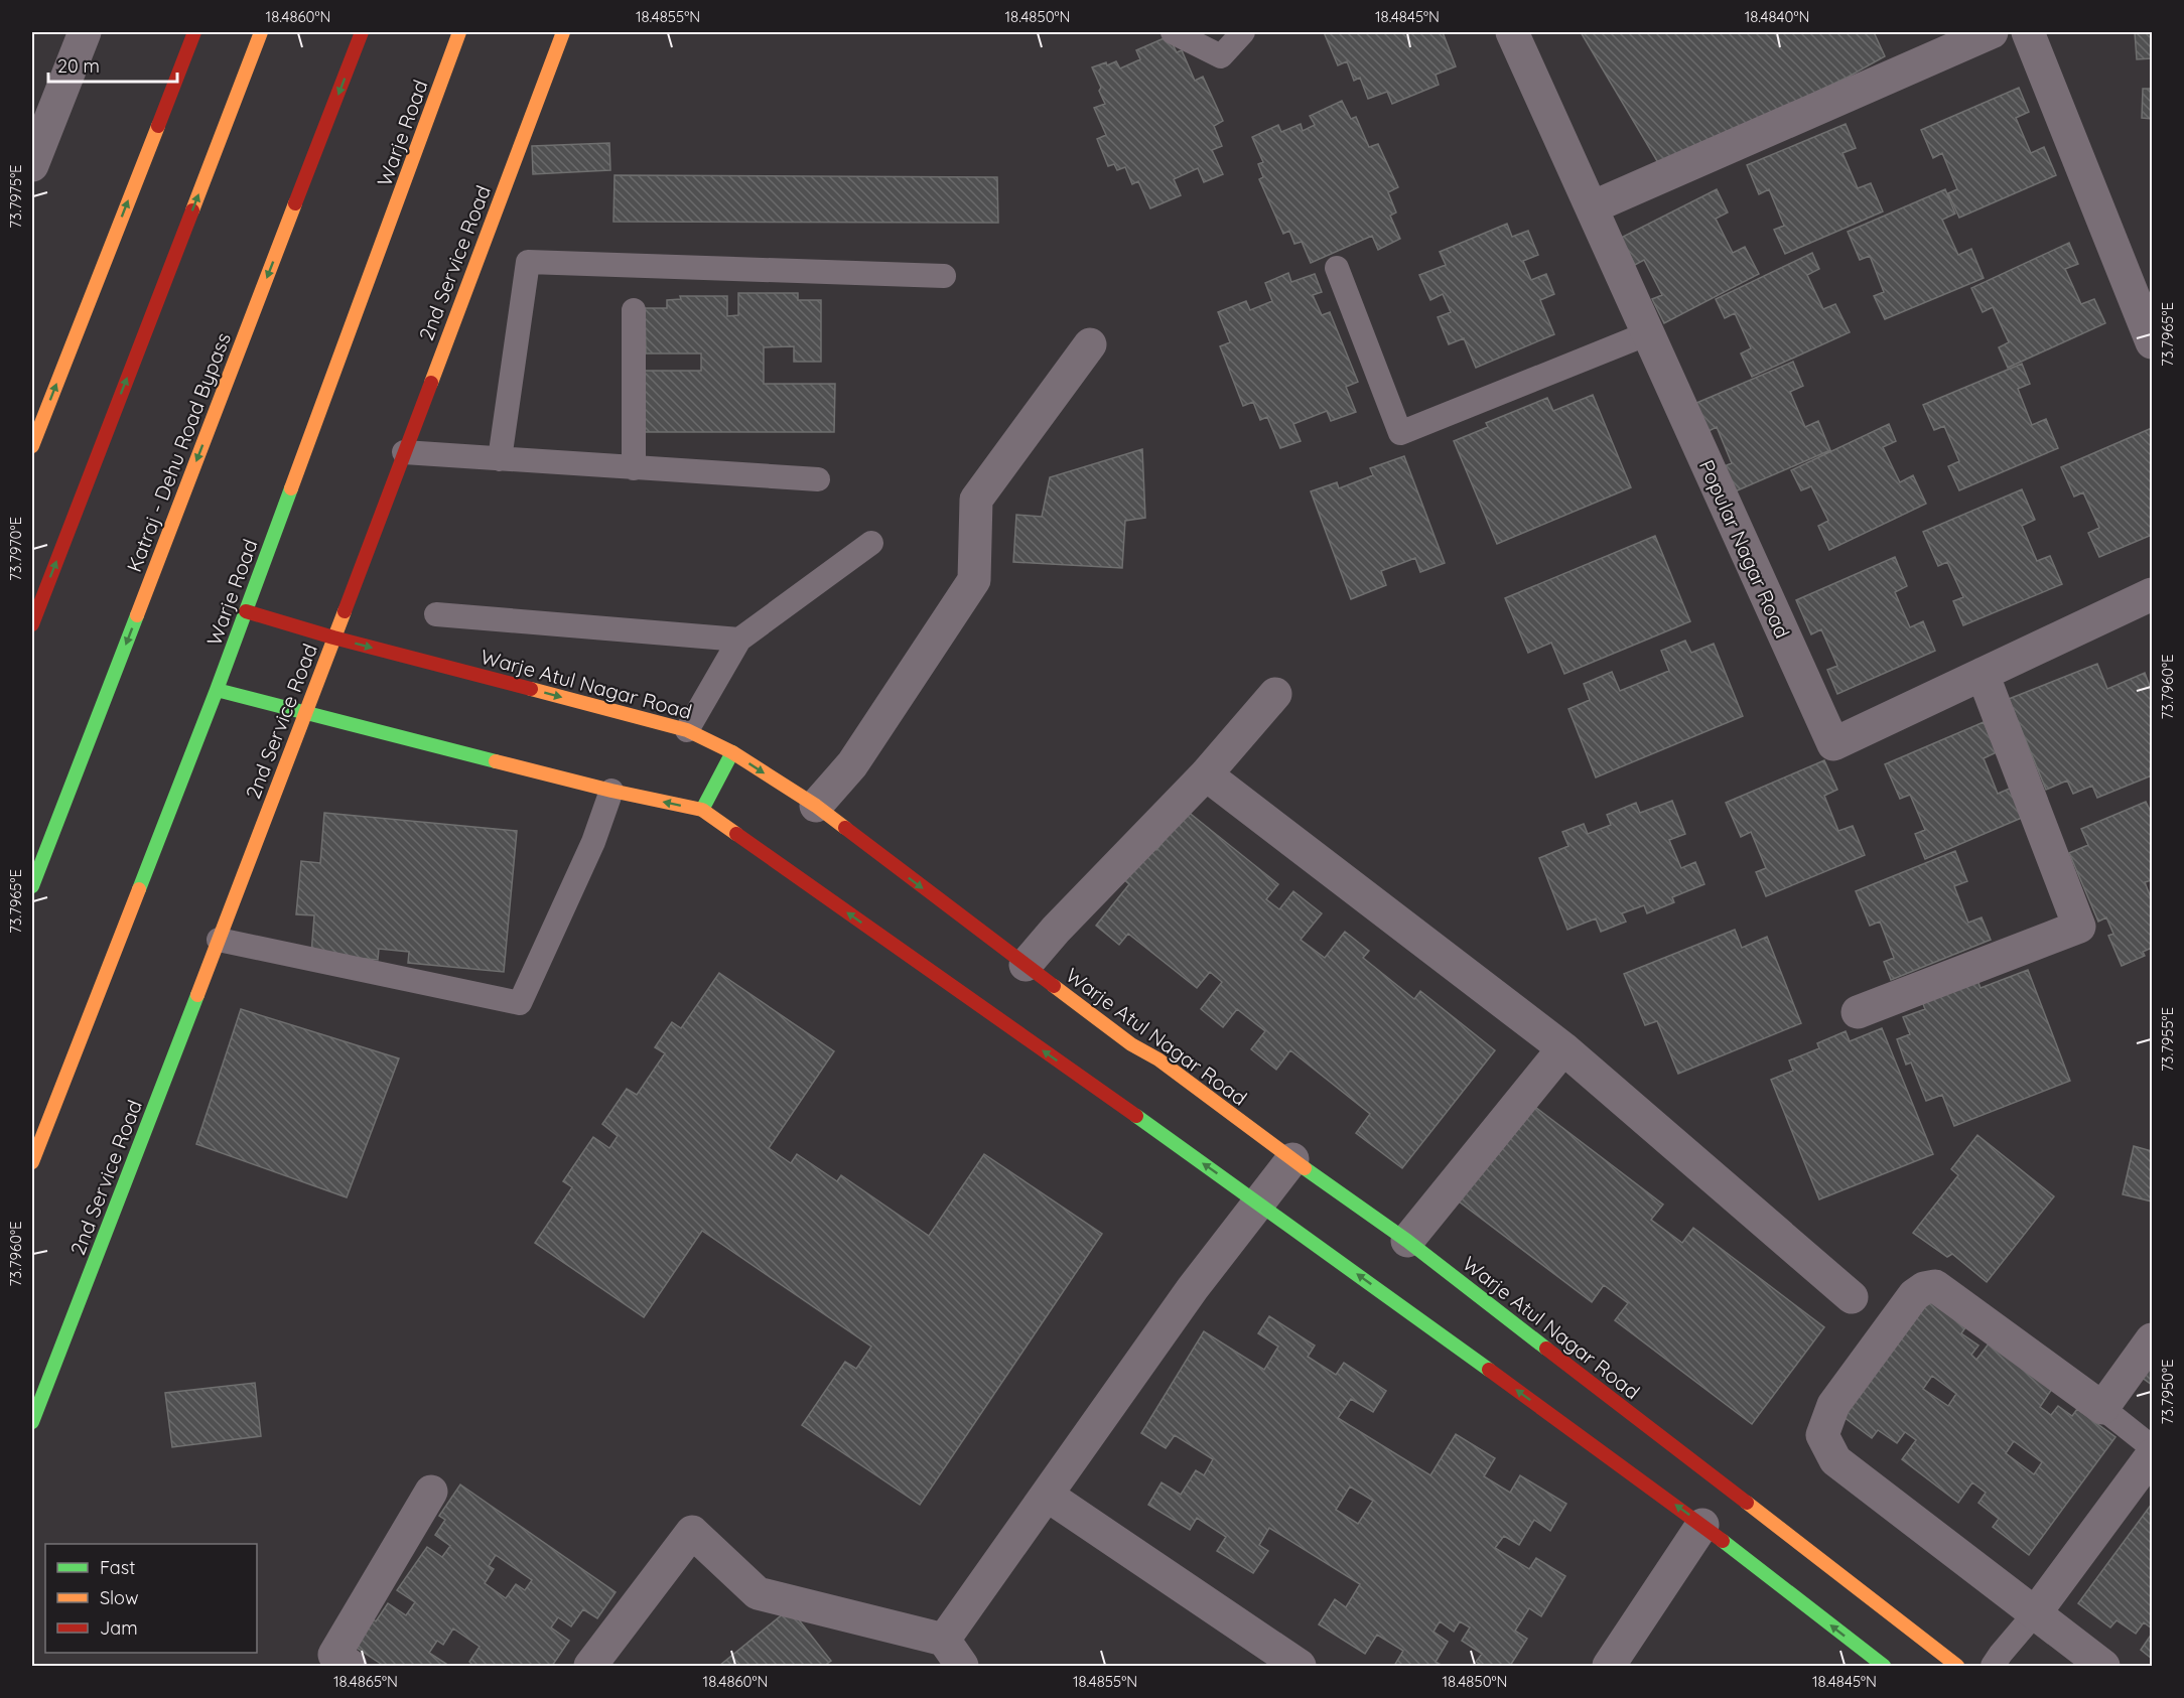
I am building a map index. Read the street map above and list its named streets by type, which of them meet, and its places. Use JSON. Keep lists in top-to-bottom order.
{
  "streets": {
    "main road": [
      "Warje Road",
      "2nd Service Road",
      "Katraj - Dehu Road Bypass",
      "Warje Atul Nagar Road"
    ],
    "street": ["Popular Nagar Road"]
  },
  "crossings": [
    ["Warje Road", "Warje Atul Nagar Road"],
    ["2nd Service Road", "Warje Atul Nagar Road"]
  ],
  "legend": ["Fast", "Slow", "Jam"],
  "scale_bar": "20 m",
  "coordinates": [
    "18.4860°N",
    "18.4855°N",
    "18.4850°N",
    "18.4845°N",
    "18.4840°N",
    "73.7975°E",
    "73.7965°E",
    "73.7970°E",
    "73.7960°E",
    "73.7955°E",
    "73.7950°E",
    "18.4865°N"
  ]
}
